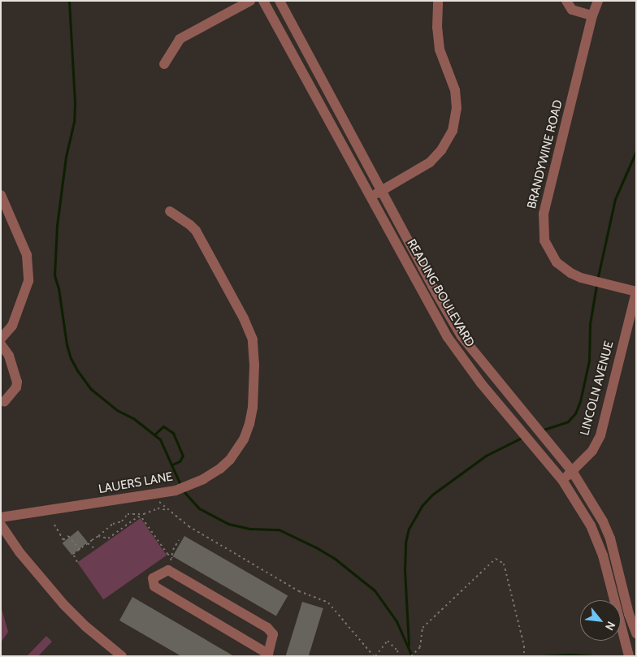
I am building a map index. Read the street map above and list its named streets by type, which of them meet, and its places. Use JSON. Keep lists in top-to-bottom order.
{
  "streets": {
    "street": [
      "BRANDYWINE ROAD",
      "READING BOULEVARD",
      "LINCOLN AVENUE",
      "LAUERS LANE"
    ]
  },
  "crossings": [
    ["BRANDYWINE ROAD", "LINCOLN AVENUE"],
    ["READING BOULEVARD", "LINCOLN AVENUE"]
  ],
  "north": "bottom right"
}
